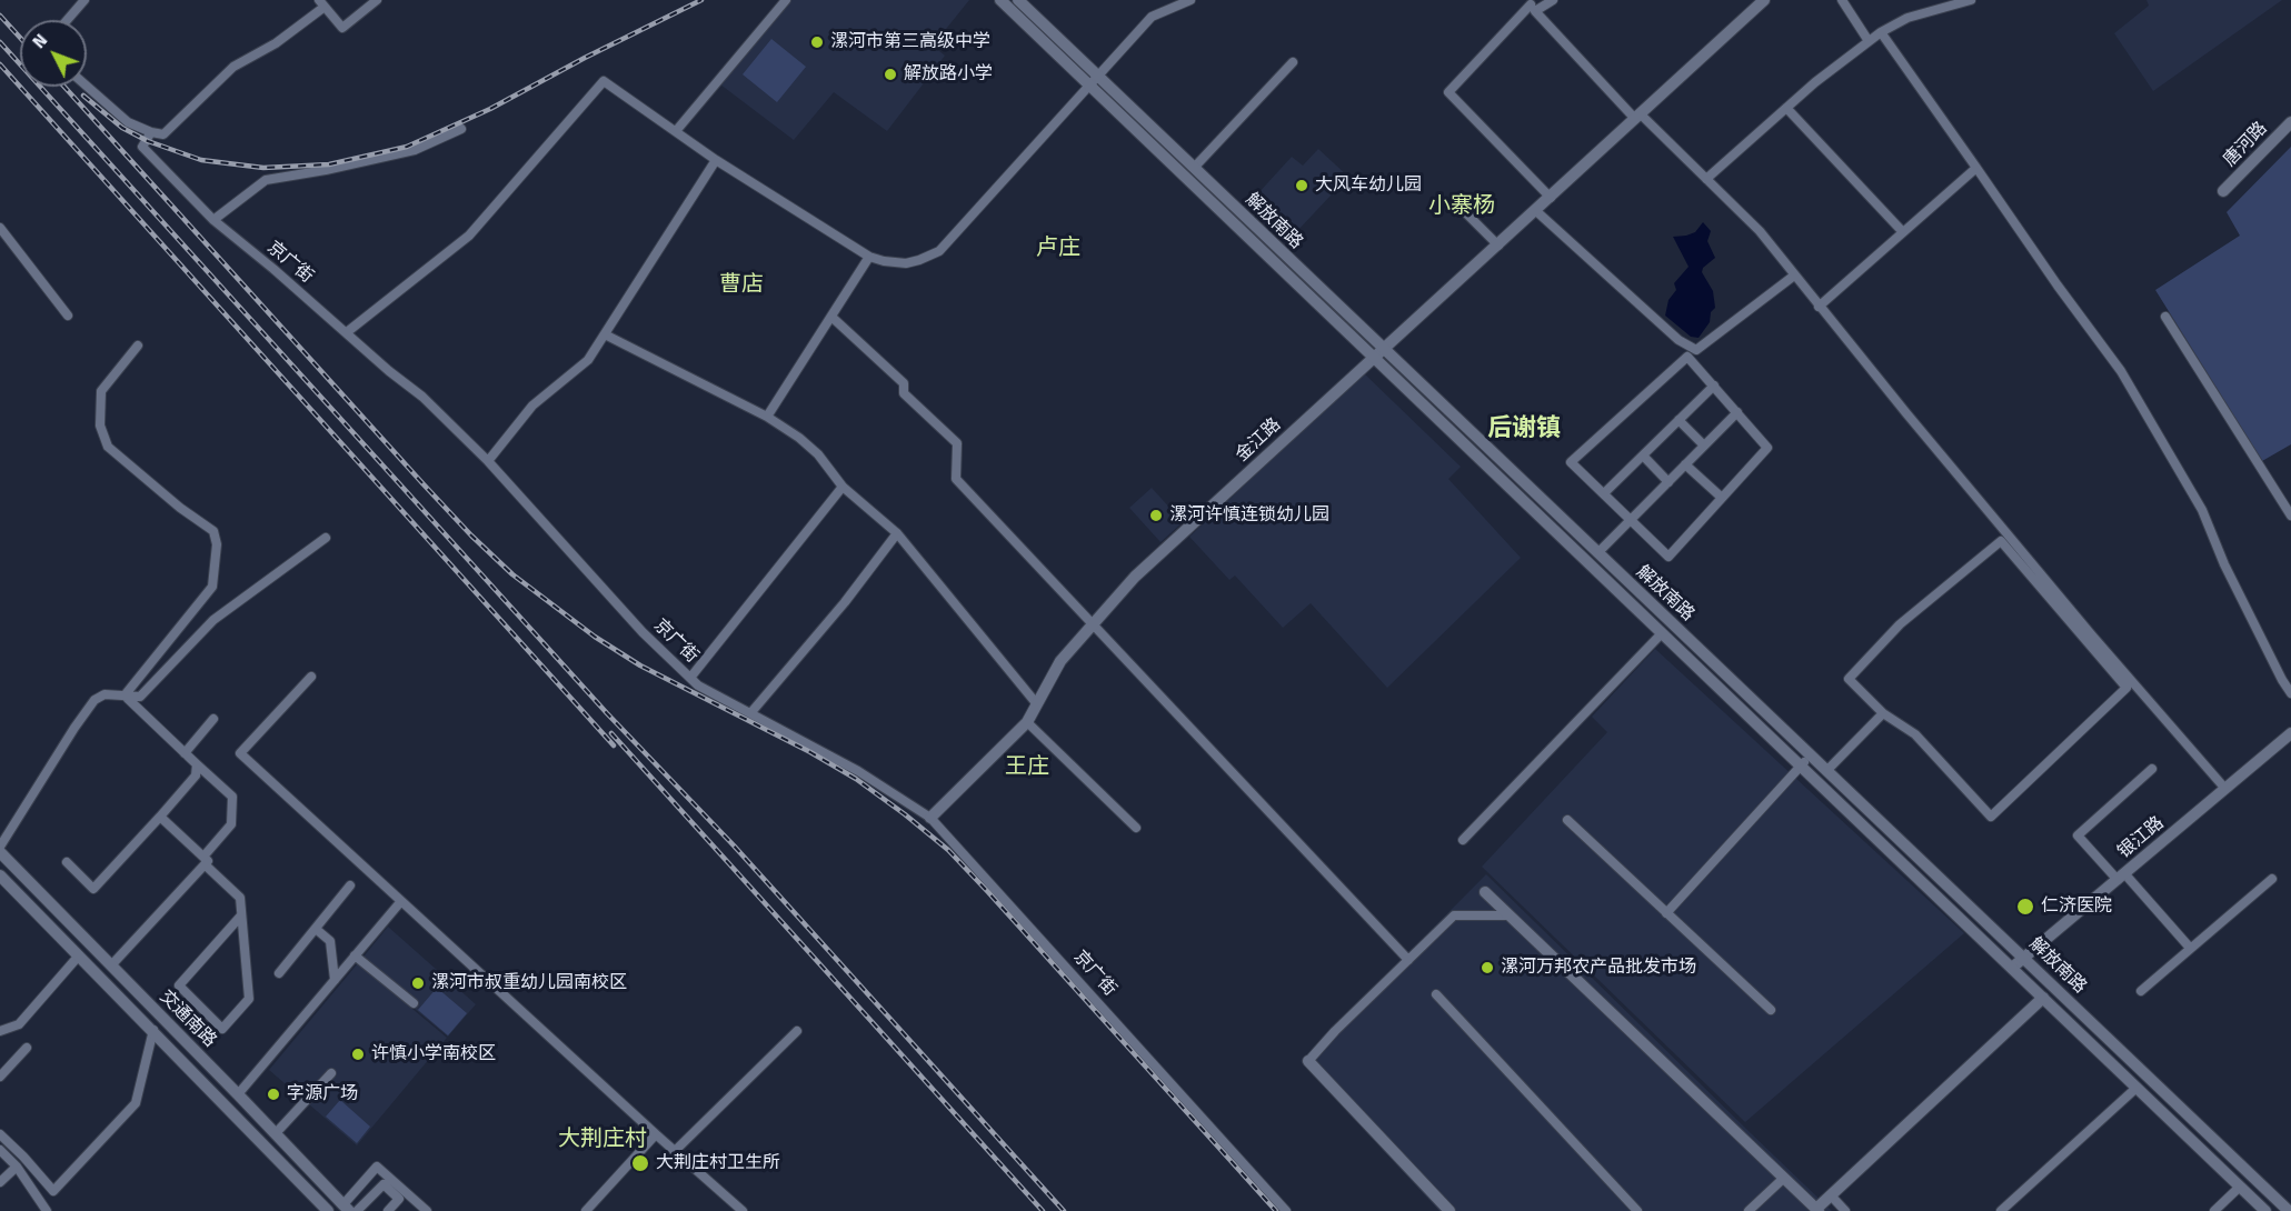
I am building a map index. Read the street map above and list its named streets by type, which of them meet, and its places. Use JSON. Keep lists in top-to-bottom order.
{
  "streets": {
    "main road": [
      "唐河路",
      "解放南路",
      "金江路",
      "银江路",
      "交通南路"
    ],
    "street": ["京广街"]
  },
  "crossings": [
    ["解放南路", "金江路"],
    ["解放南路", "银江路"],
    ["京广街", "金江路"]
  ],
  "districts": [
    "小寨杨",
    "卢庄",
    "曹店",
    "后谢镇",
    "王庄",
    "大荆庄村"
  ],
  "places": [
    "漯河市第三高级中学",
    "解放路小学",
    "大风车幼儿园",
    "漯河许慎连锁幼儿园",
    "仁济医院",
    "漯河万邦农产品批发市场",
    "漯河市叔重幼儿园南校区",
    "许慎小学南校区",
    "字源广场",
    "大荆庄村卫生所"
  ],
  "north": "top left"
}
